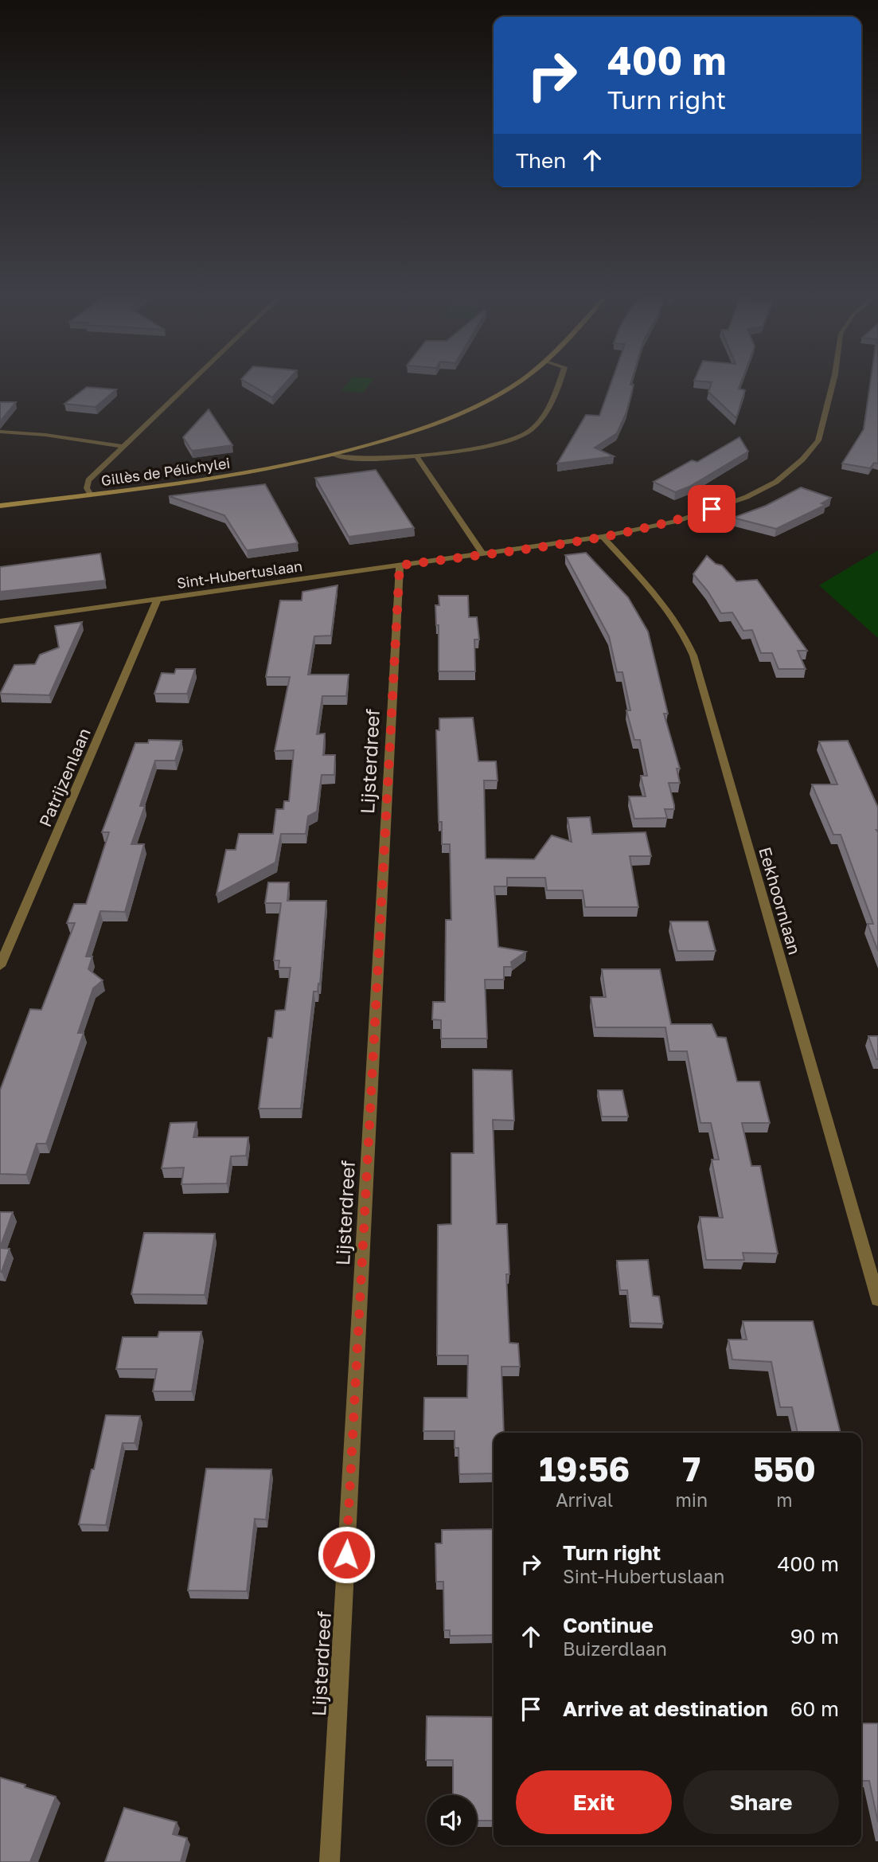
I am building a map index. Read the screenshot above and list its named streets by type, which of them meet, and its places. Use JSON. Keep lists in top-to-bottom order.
{
  "streets": {
    "main road": ["Gillès de Pélichylei"],
    "street": [
      "Sint-Hubertuslaan",
      "Lijsterdreef",
      "Patrijzenlaan",
      "Eekhoornlaan"
    ]
  },
  "crossings": [
    ["Sint-Hubertuslaan", "Lijsterdreef"],
    ["Sint-Hubertuslaan", "Patrijzenlaan"],
    ["Sint-Hubertuslaan", "Eekhoornlaan"]
  ],
  "page": {
    "turn": ["400 m", "Turn right"],
    "then": "Then",
    "eta": [
      "19:56",
      "Arrival",
      "7",
      "min",
      "550",
      "m"
    ],
    "list": [
      {
        "name": "Turn right",
        "note": "Sint-Hubertuslaan",
        "value": "400 m"
      },
      {
        "name": "Continue",
        "note": "Buizerdlaan",
        "value": "90 m"
      },
      {
        "name": "Arrive at destination",
        "value": "60 m"
      }
    ],
    "buttons": ["Exit", "Share"]
  }
}
